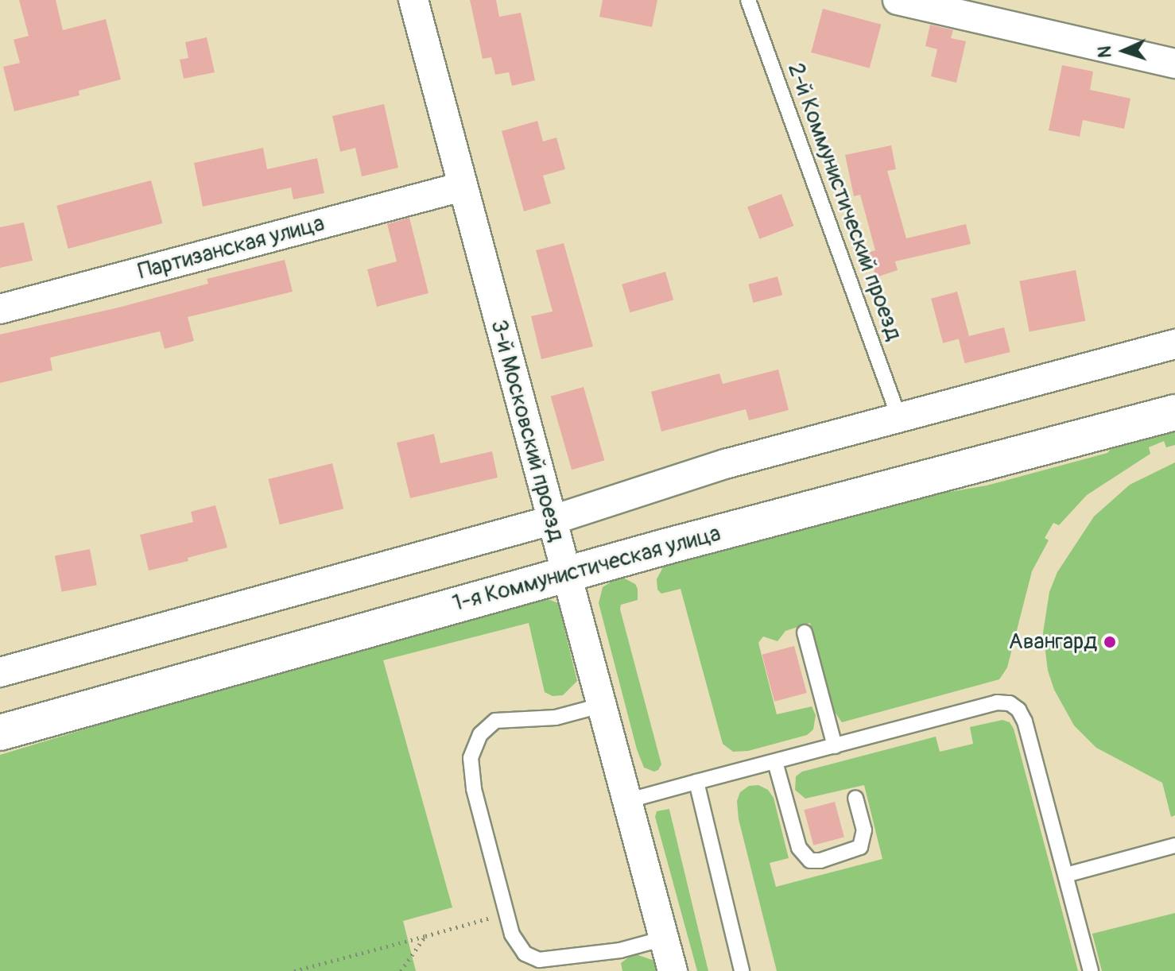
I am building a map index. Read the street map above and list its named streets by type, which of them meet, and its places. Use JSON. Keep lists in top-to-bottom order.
{
  "streets": {
    "street": ["Партизанская улица", "3-й Московский проезд", "1-я Коммунистическая улица"],
    "lane": ["2-й Коммунистический проезд"]
  },
  "crossings": [
    ["Партизанская улица", "3-й Московский проезд"],
    ["3-й Московский проезд", "1-я Коммунистическая улица"]
  ],
  "places": ["Авангард"],
  "north": "left"
}
